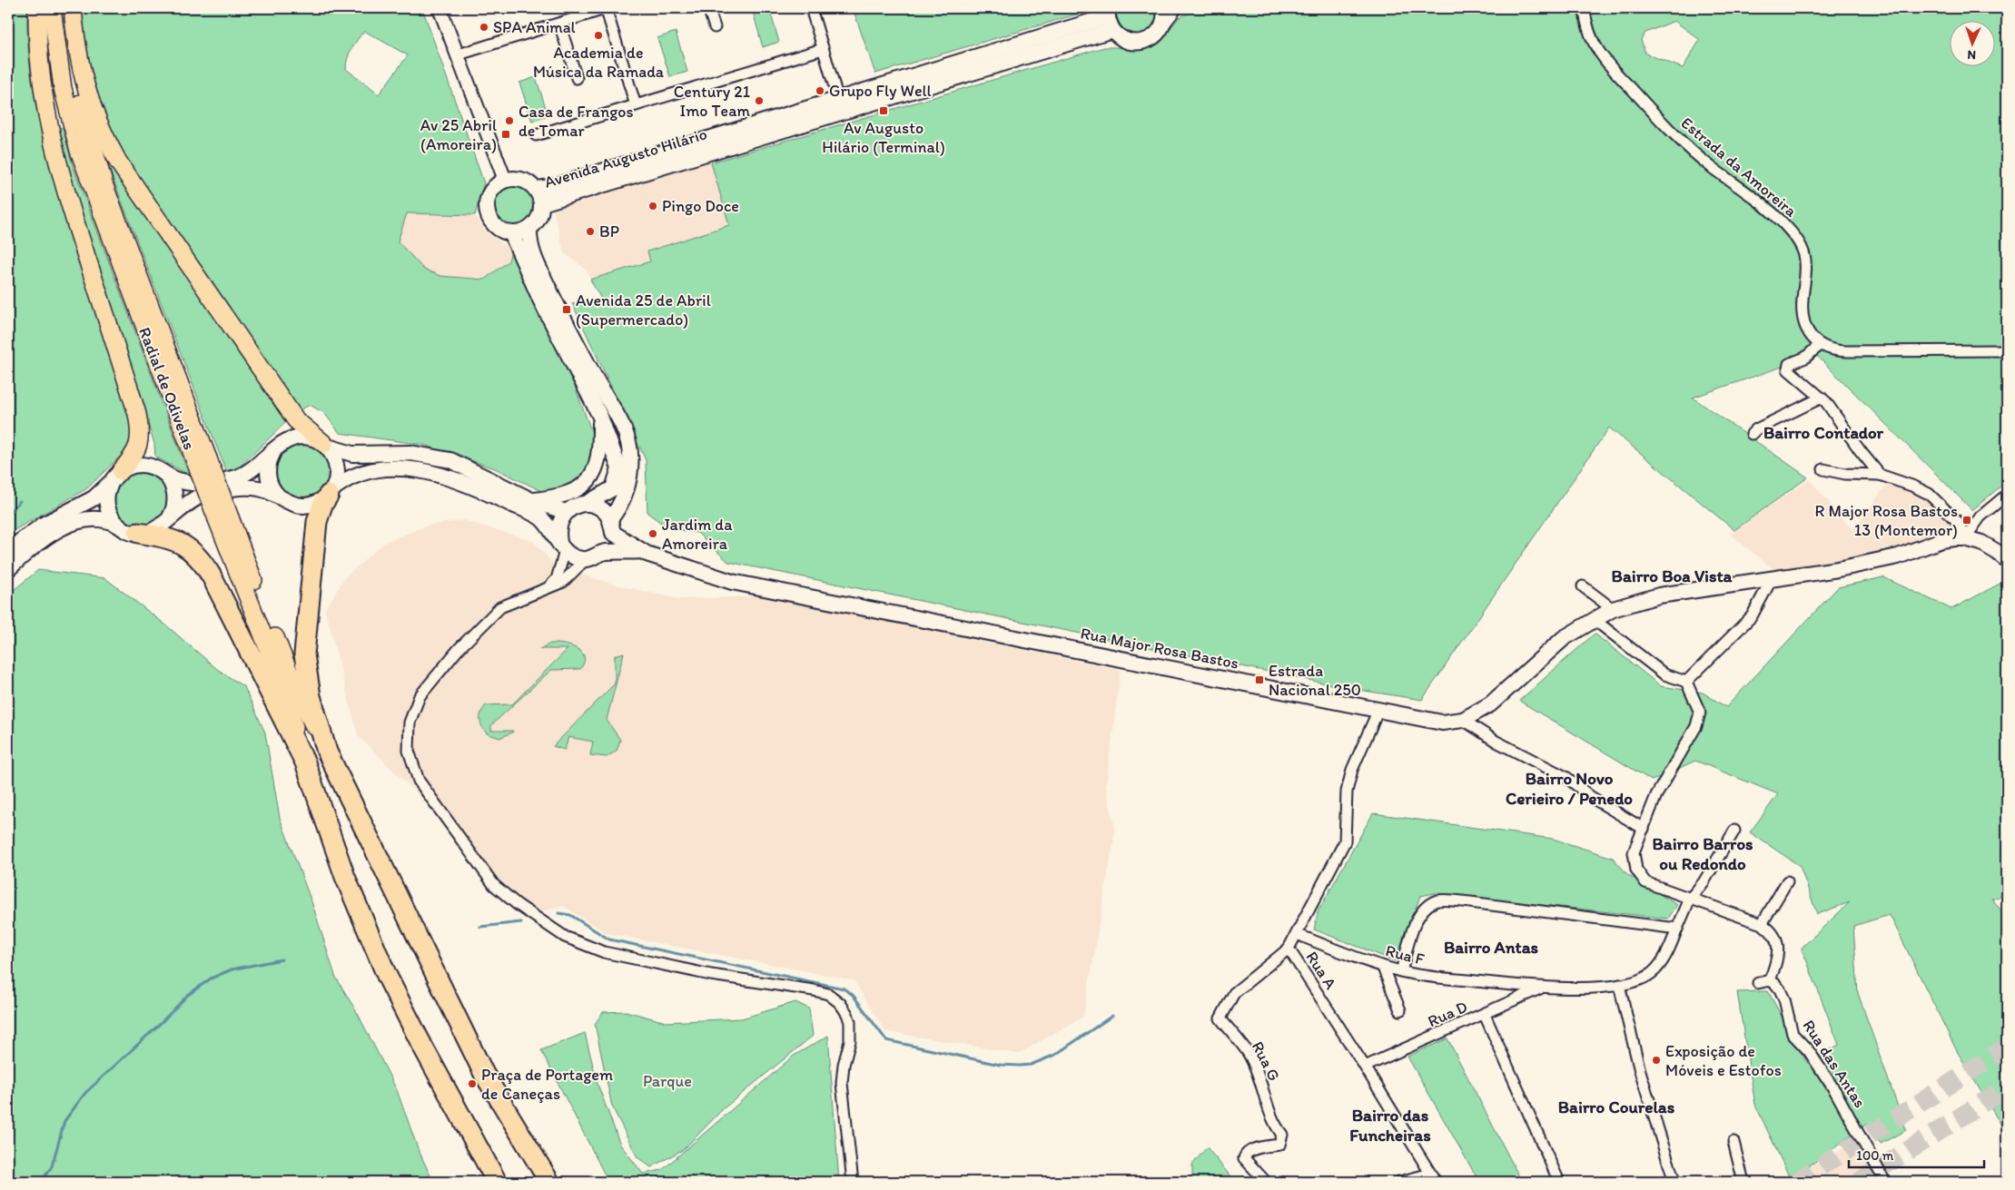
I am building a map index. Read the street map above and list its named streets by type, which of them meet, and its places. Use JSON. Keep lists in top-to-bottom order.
{
  "streets": {
    "highway": ["Radial de Odivelas"],
    "main road": ["Avenida Augusto Hilário", "Rua Major Rosa Bastos"],
    "street": [
      "Estrada da Amoreira",
      "Rua F",
      "Rua A",
      "Rua D",
      "Rua G",
      "Rua das Antas"
    ]
  },
  "crossings": [
    ["Rua Major Rosa Bastos", "Rua A"],
    ["Rua F", "Rua A"],
    ["Rua F", "Rua D"],
    ["Rua A", "Rua D"],
    ["Rua A", "Rua G"]
  ],
  "districts": [
    "Bairro Contador",
    "Bairro Boa Vista",
    "Bairro Novo Cerieiro / Penedo",
    "Bairro Barros ou Redondo",
    "Bairro Antas",
    "Bairro Courelas",
    "Bairro das Funcheiras"
  ],
  "parks": ["Parque"],
  "places": {
    "other": [
      "SPA Animal",
      "Academia de Música da Ramada",
      "Grupo Fly Well",
      "Century 21 Imo Team",
      "Casa de Frangos de Tomar",
      "Pingo Doce",
      "BP",
      "Jardim da Amoreira",
      "Exposição de Móveis e Estofos",
      "Praça de Portagem de Caneças"
    ],
    "transit": [
      "Av Augusto Hilário (Terminal)",
      "Av 25 Abril (Amoreira)",
      "Avenida 25 de Abril (Supermercado)",
      "R Major Rosa Bastos 13 (Montemor)",
      "Estrada Nacional 250"
    ]
  },
  "scale_bar": "100 m",
  "north": "bottom"
}
